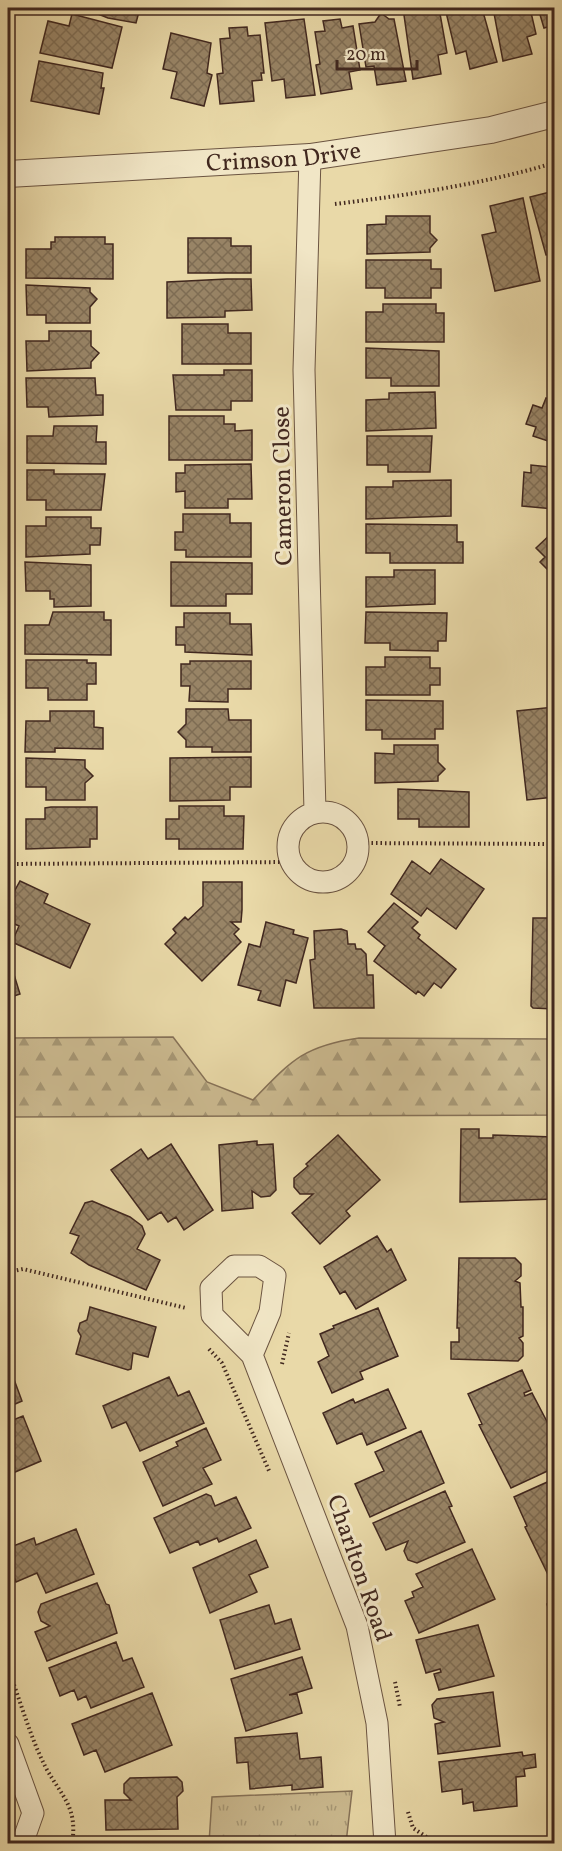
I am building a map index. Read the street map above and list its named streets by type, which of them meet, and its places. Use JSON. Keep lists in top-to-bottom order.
{
  "streets": {
    "street": ["Crimson Drive", "Cameron Close", "Charlton Road"]
  },
  "crossings": [
    ["Crimson Drive", "Cameron Close"]
  ],
  "scale_bar": "20 m"
}
